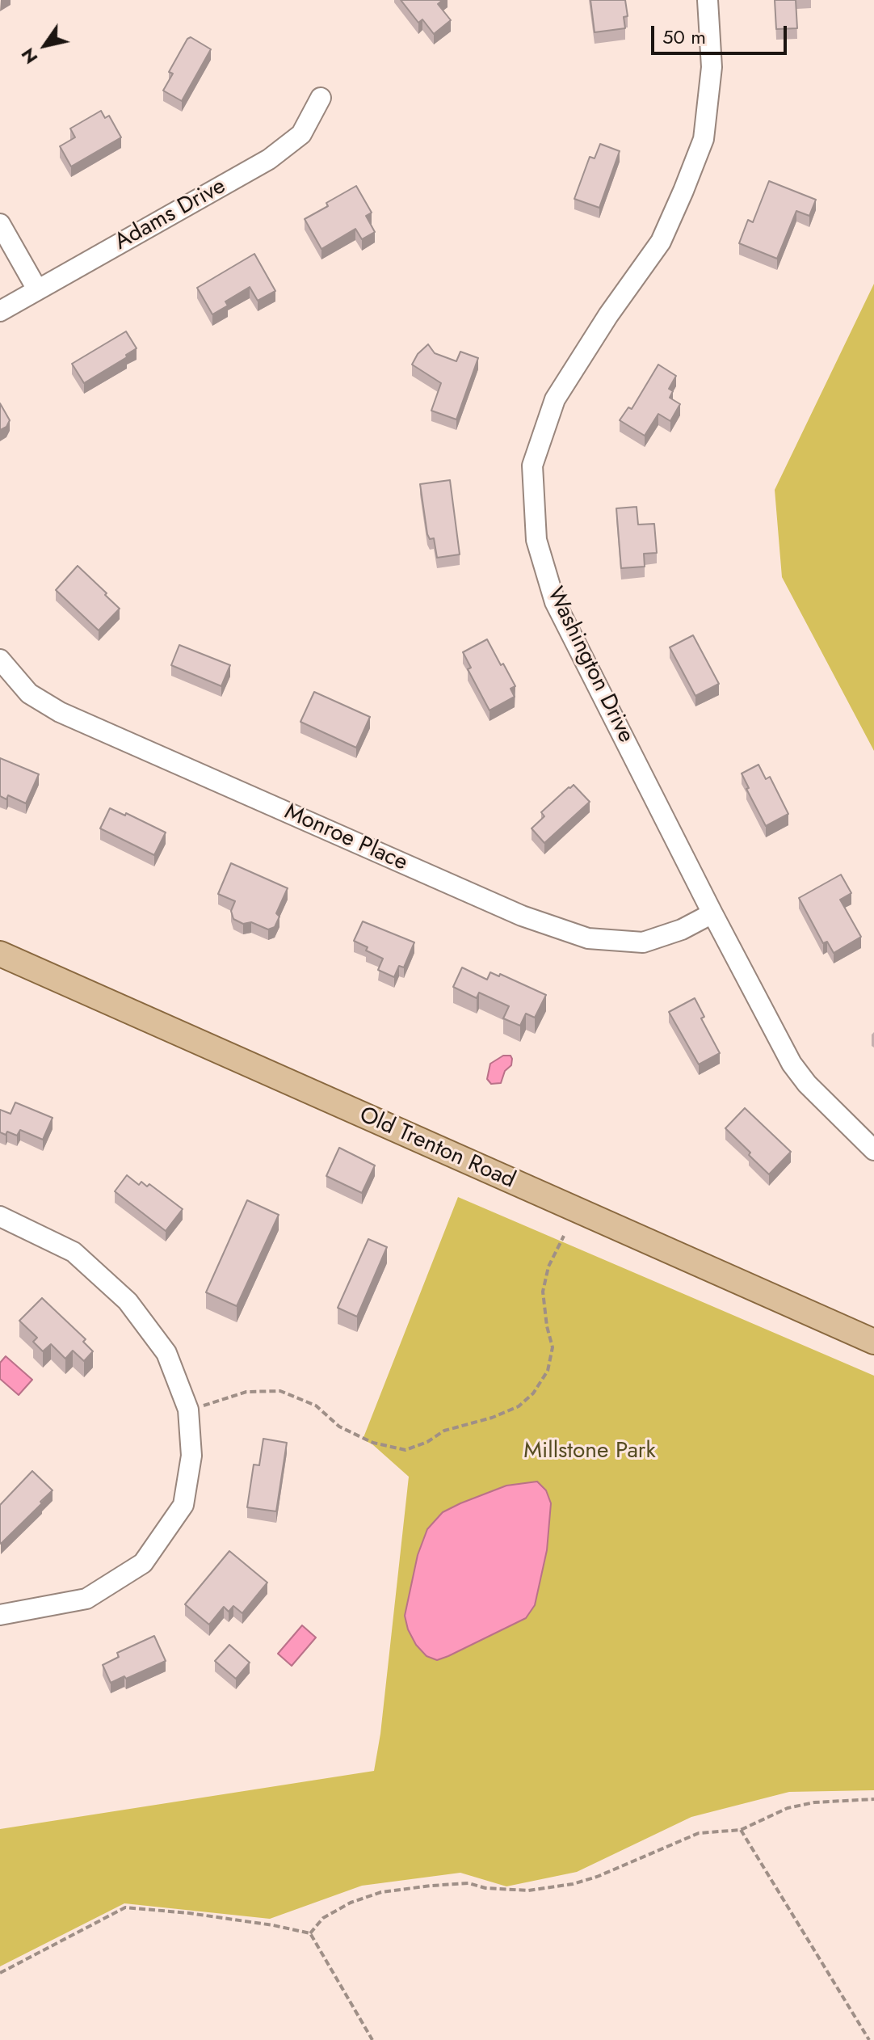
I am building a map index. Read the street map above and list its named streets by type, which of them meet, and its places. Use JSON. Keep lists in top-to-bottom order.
{
  "streets": {
    "main road": ["Old Trenton Road"],
    "street": ["Adams Drive", "Washington Drive", "Monroe Place"]
  },
  "crossings": [
    ["Washington Drive", "Monroe Place"]
  ],
  "parks": ["Millstone Park"],
  "scale_bar": "50 m",
  "north": "bottom left"
}
